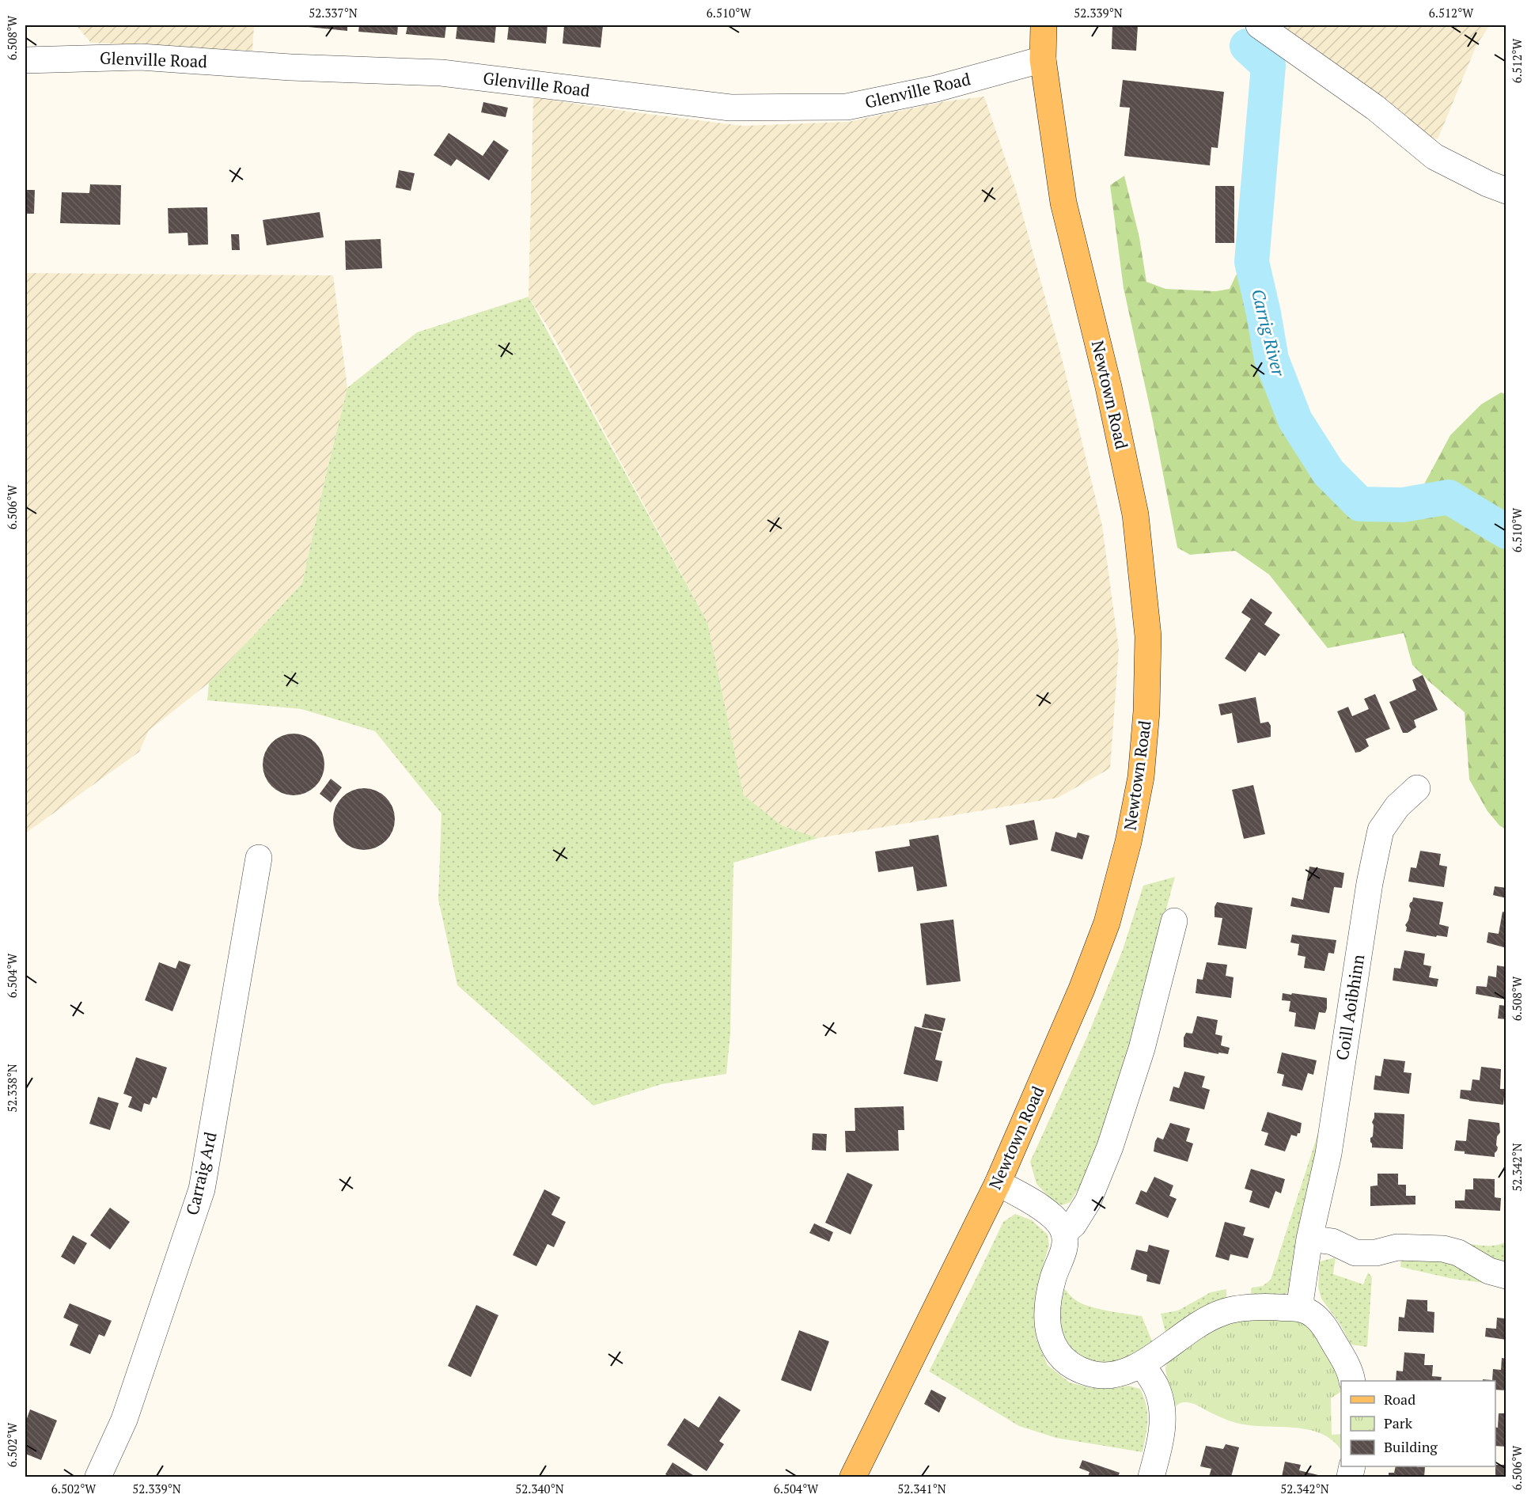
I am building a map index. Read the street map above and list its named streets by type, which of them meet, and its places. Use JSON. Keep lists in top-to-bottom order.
{
  "streets": {
    "main road": ["Newtown Road"],
    "street": ["Glenville Road", "Coill Aoibhinn", "Carraig Ard"]
  },
  "crossings": [
    ["Glenville Road", "Newtown Road"]
  ],
  "water": ["Carrig River"],
  "legend": ["Road", "Park", "Building"],
  "coordinates": [
    "52.337°N",
    "6.510°W",
    "52.339°N",
    "6.512°W",
    "6.508°W",
    "6.506°W",
    "6.504°W",
    "52.338°N",
    "52.342°N",
    "6.502°W",
    "52.340°N",
    "52.341°N"
  ]
}
